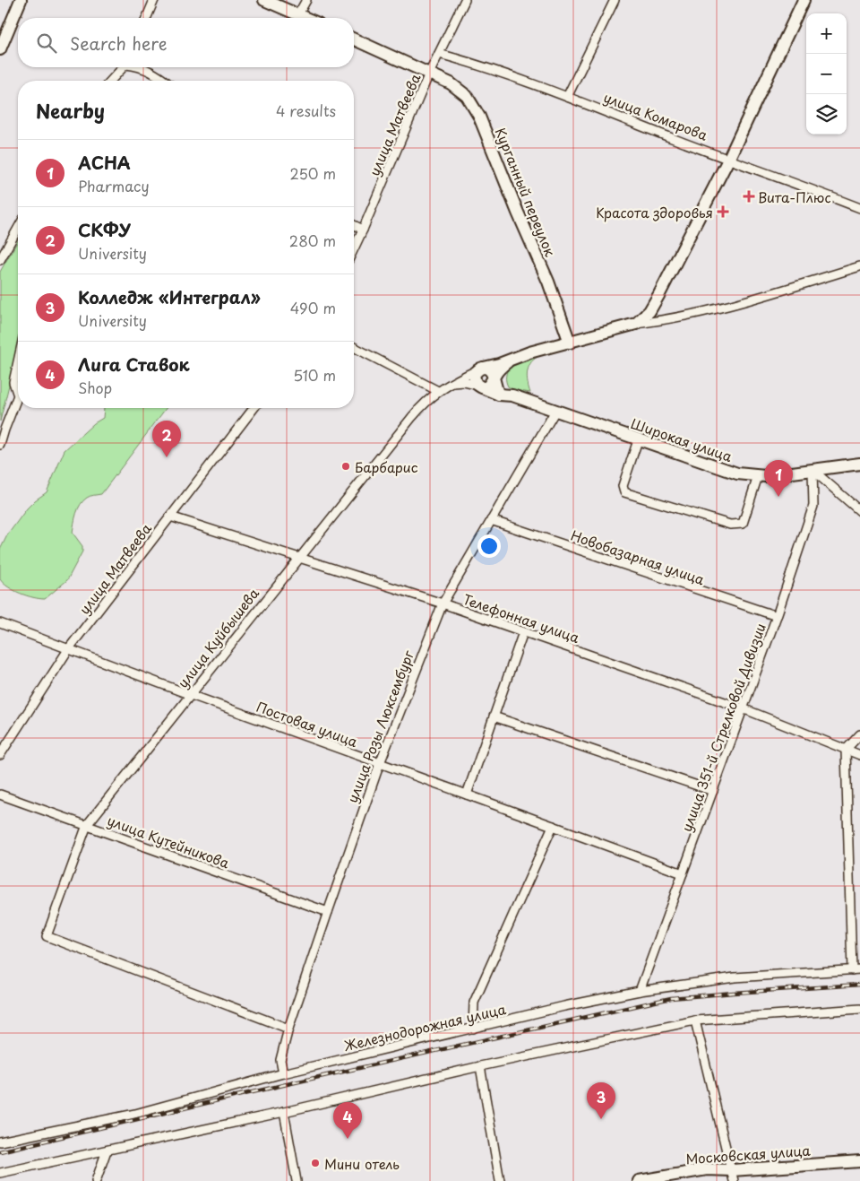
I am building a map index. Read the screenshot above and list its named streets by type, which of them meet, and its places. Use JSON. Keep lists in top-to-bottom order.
{
  "streets": {
    "main road": [
      "Курганный переулок",
      "Широкая улица",
      "улица Куйбышева",
      "Московская улица"
    ],
    "street": [
      "улица Комарова",
      "улица Матвеева",
      "Новобазарная улица",
      "Телефонная улица",
      "Постовая улица",
      "улица Розы Люксембург",
      "улица 351-й Стрелковой Дивизии",
      "улица Кутейникова",
      "Железнодорожная улица"
    ]
  },
  "crossings": [
    ["улица Комарова", "улица Матвеева"],
    ["улица Матвеева", "Курганный переулок"],
    ["улица Матвеева", "Телефонная улица"],
    ["улица Матвеева", "Постовая улица"],
    ["Курганный переулок", "улица Куйбышева"],
    ["Широкая улица", "улица Куйбышева"],
    ["Широкая улица", "улица Розы Люксембург"],
    ["Широкая улица", "улица 351-й Стрелковой Дивизии"],
    ["Новобазарная улица", "улица Розы Люксембург"],
    ["Новобазарная улица", "улица 351-й Стрелковой Дивизии"],
    ["Телефонная улица", "улица Куйбышева"],
    ["Телефонная улица", "улица Розы Люксембург"],
    ["Телефонная улица", "улица 351-й Стрелковой Дивизии"],
    ["улица Куйбышева", "Постовая улица"],
    ["улица Куйбышева", "улица Розы Люксембург"],
    ["улица Куйбышева", "улица Кутейникова"],
    ["Постовая улица", "улица Розы Люксембург"],
    ["Постовая улица", "улица 351-й Стрелковой Дивизии"],
    ["улица Розы Люксембург", "улица Кутейникова"],
    ["улица Розы Люксембург", "Железнодорожная улица"],
    ["улица 351-й Стрелковой Дивизии", "Железнодорожная улица"]
  ],
  "places": {
    "health": ["Вита-Плюс", "Красота здоровья"],
    "other": ["Барбарис", "Мини отель"]
  },
  "page": {
    "map_buttons": ["+", "−"],
    "search": "Search here",
    "heading": ["Nearby", "4 results"],
    "list": [
      {
        "mark": "1",
        "name": "АСНА",
        "note": "Pharmacy",
        "value": "250 m"
      },
      {
        "mark": "2",
        "name": "СКФУ",
        "note": "University",
        "value": "280 m"
      },
      {
        "mark": "3",
        "name": "Колледж «Интеграл»",
        "note": "University",
        "value": "490 m"
      },
      {
        "mark": "4",
        "name": "Лига Ставок",
        "note": "Shop",
        "value": "510 m"
      }
    ],
    "pins": [
      "2",
      "1",
      "3",
      "4"
    ]
  }
}
